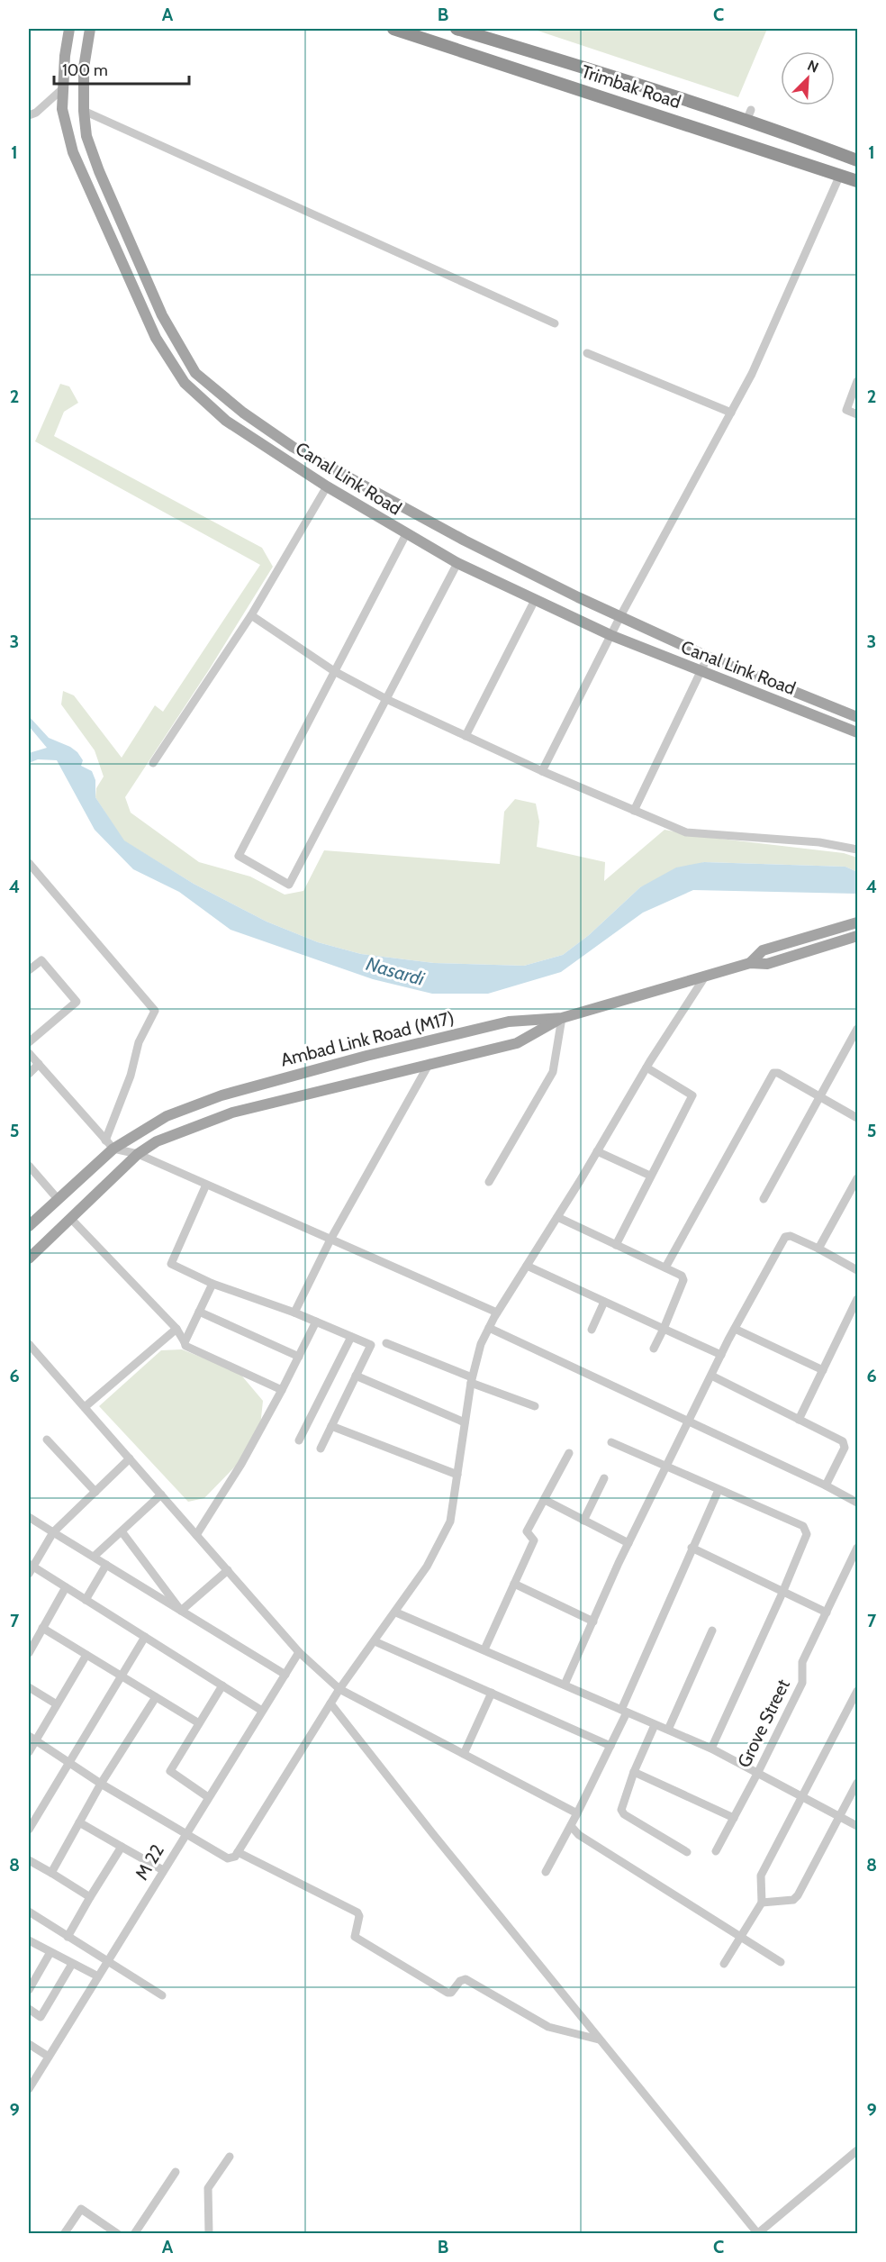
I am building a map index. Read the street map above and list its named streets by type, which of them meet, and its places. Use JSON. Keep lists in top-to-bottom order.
{
  "streets": {
    "highway": ["Trimbak Road"],
    "main road": ["Canal Link Road", "Ambad Link Road (M17)"],
    "street": ["Grove Street", "M 22"]
  },
  "water": ["Nasardi"],
  "scale_bar": "100 m",
  "north": "top right",
  "grid": {
    "columns": ["A", "B", "C"],
    "rows": [
      "1",
      "2",
      "3",
      "4",
      "5",
      "6",
      "7",
      "8",
      "9"
    ]
  }
}
